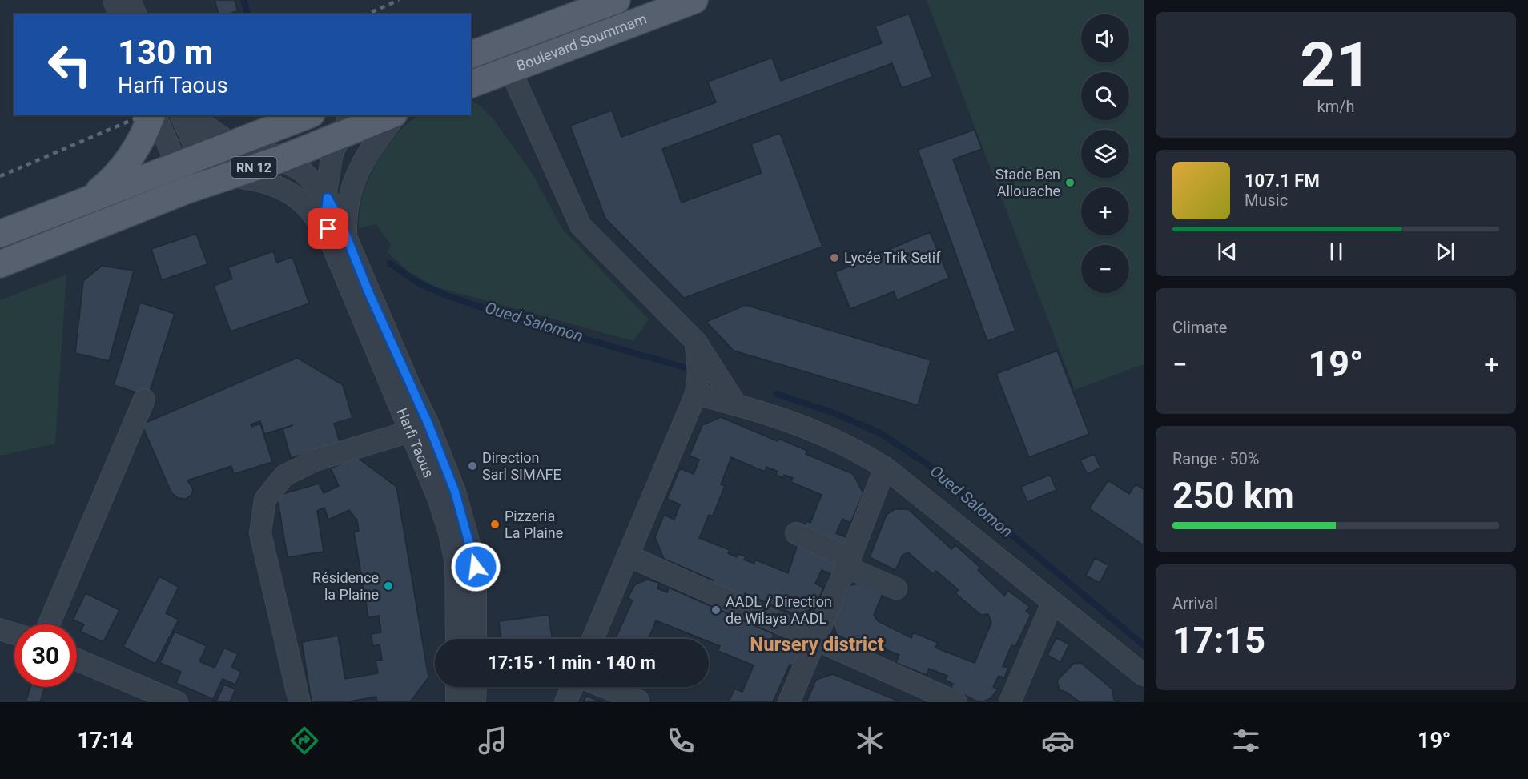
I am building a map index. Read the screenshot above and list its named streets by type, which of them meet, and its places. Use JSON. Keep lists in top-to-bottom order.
{
  "streets": {
    "main road": ["Boulevard Soummam", "RN 12"],
    "street": ["Harfi Taous"]
  },
  "crossings": [
    ["RN 12", "Harfi Taous"]
  ],
  "districts": ["Nursery district"],
  "water": ["Oued Salomon"],
  "places": [
    "Stade Ben Allouache",
    "Lycée Trik Setif",
    "Direction Sarl SIMAFE",
    "Pizzeria La Plaine",
    "Résidence la Plaine",
    "AADL / Direction de Wilaya AADL"
  ],
  "page": {
    "tile": [
      ["21", "km/h"],
      "Climate",
      ["Range · 50%", "250 km"],
      ["Arrival", "17:15"]
    ],
    "map_buttons": ["+", "−"],
    "turn": ["130 m", "Harfi Taous"],
    "song": ["107.1 FM", "Music"],
    "heat": ["−", "19°", "+"],
    "limit": "30",
    "trip": "17:15 · 1 min · 140 m",
    "tabs": ["17:14", "19°"]
  }
}
